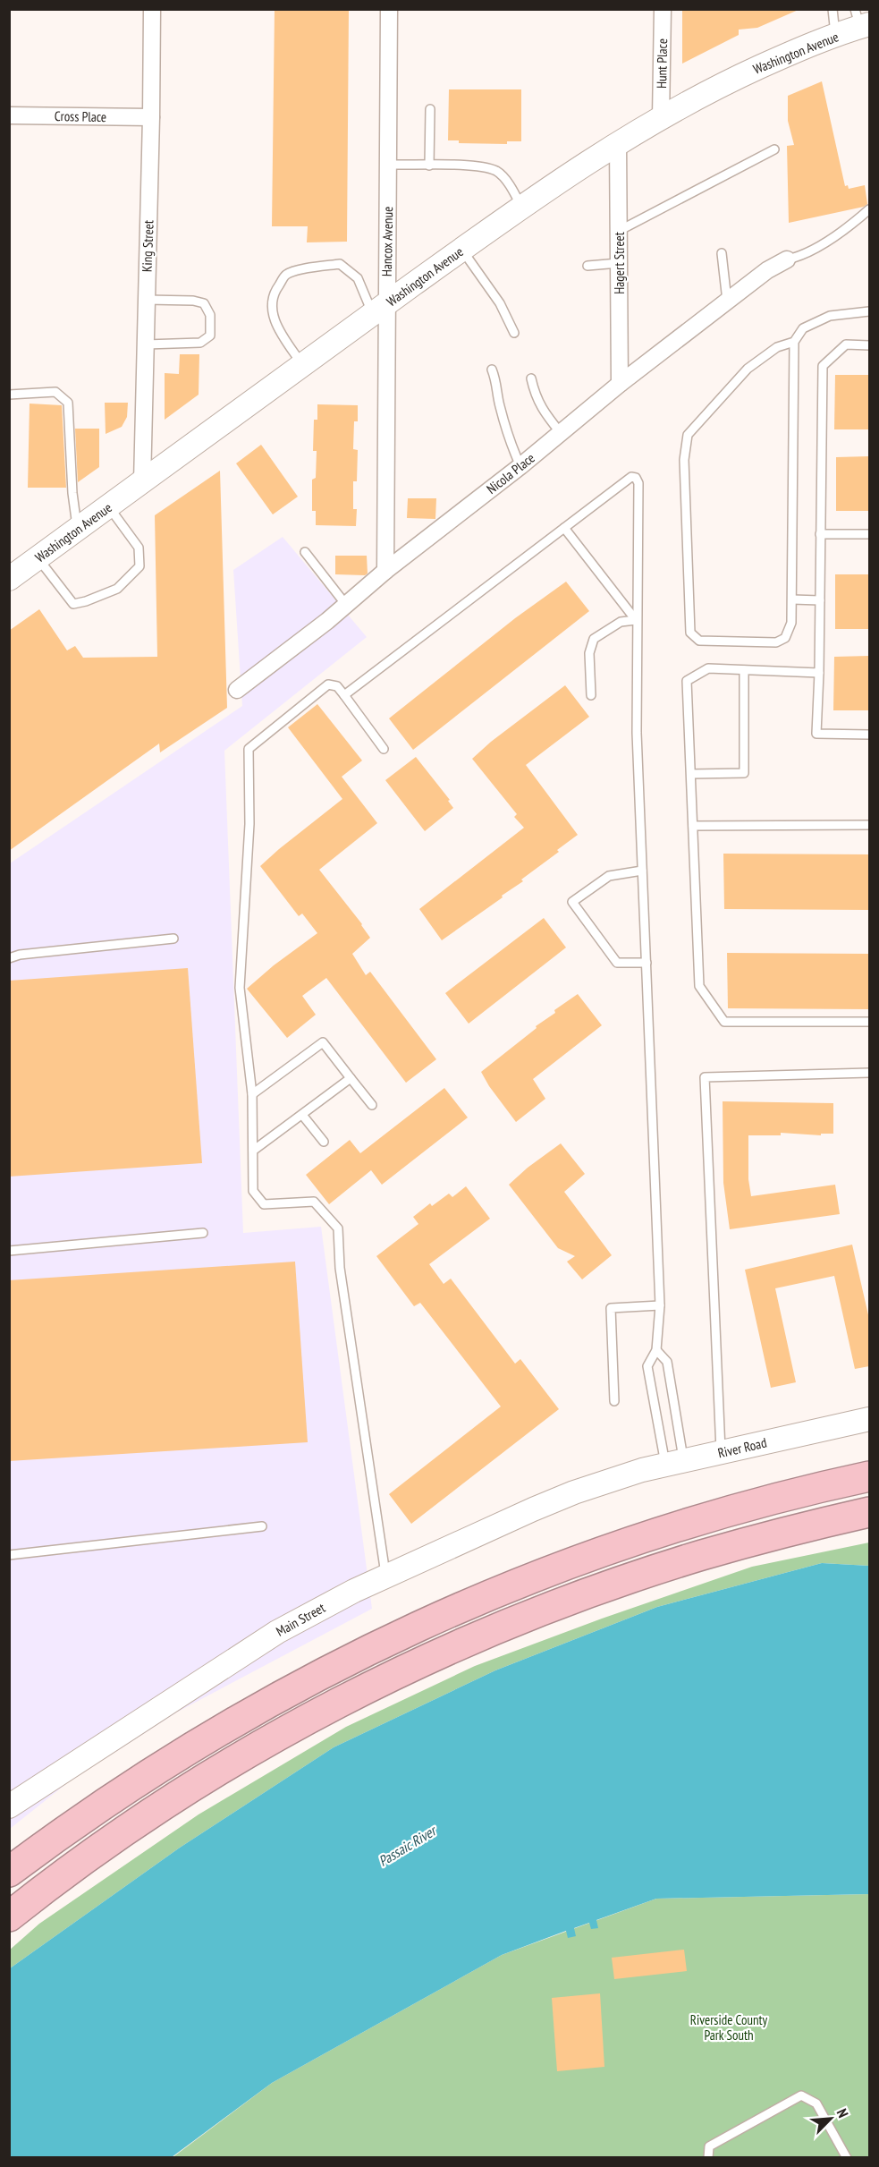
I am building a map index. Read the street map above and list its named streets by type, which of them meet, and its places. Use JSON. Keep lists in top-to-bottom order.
{
  "streets": {
    "main road": ["Washington Avenue", "River Road", "Main Street"],
    "street": [
      "Hunt Place",
      "Cross Place",
      "Hancox Avenue",
      "King Street",
      "Hagert Street",
      "Nicola Place"
    ]
  },
  "crossings": [
    ["Washington Avenue", "Hunt Place"],
    ["Washington Avenue", "Hancox Avenue"],
    ["Washington Avenue", "King Street"],
    ["Washington Avenue", "Hagert Street"],
    ["Cross Place", "King Street"],
    ["Hancox Avenue", "Nicola Place"],
    ["Hagert Street", "Nicola Place"],
    ["River Road", "Main Street"]
  ],
  "water": ["Passaic River"],
  "parks": ["Riverside County Park South"],
  "north": "top right"
}
